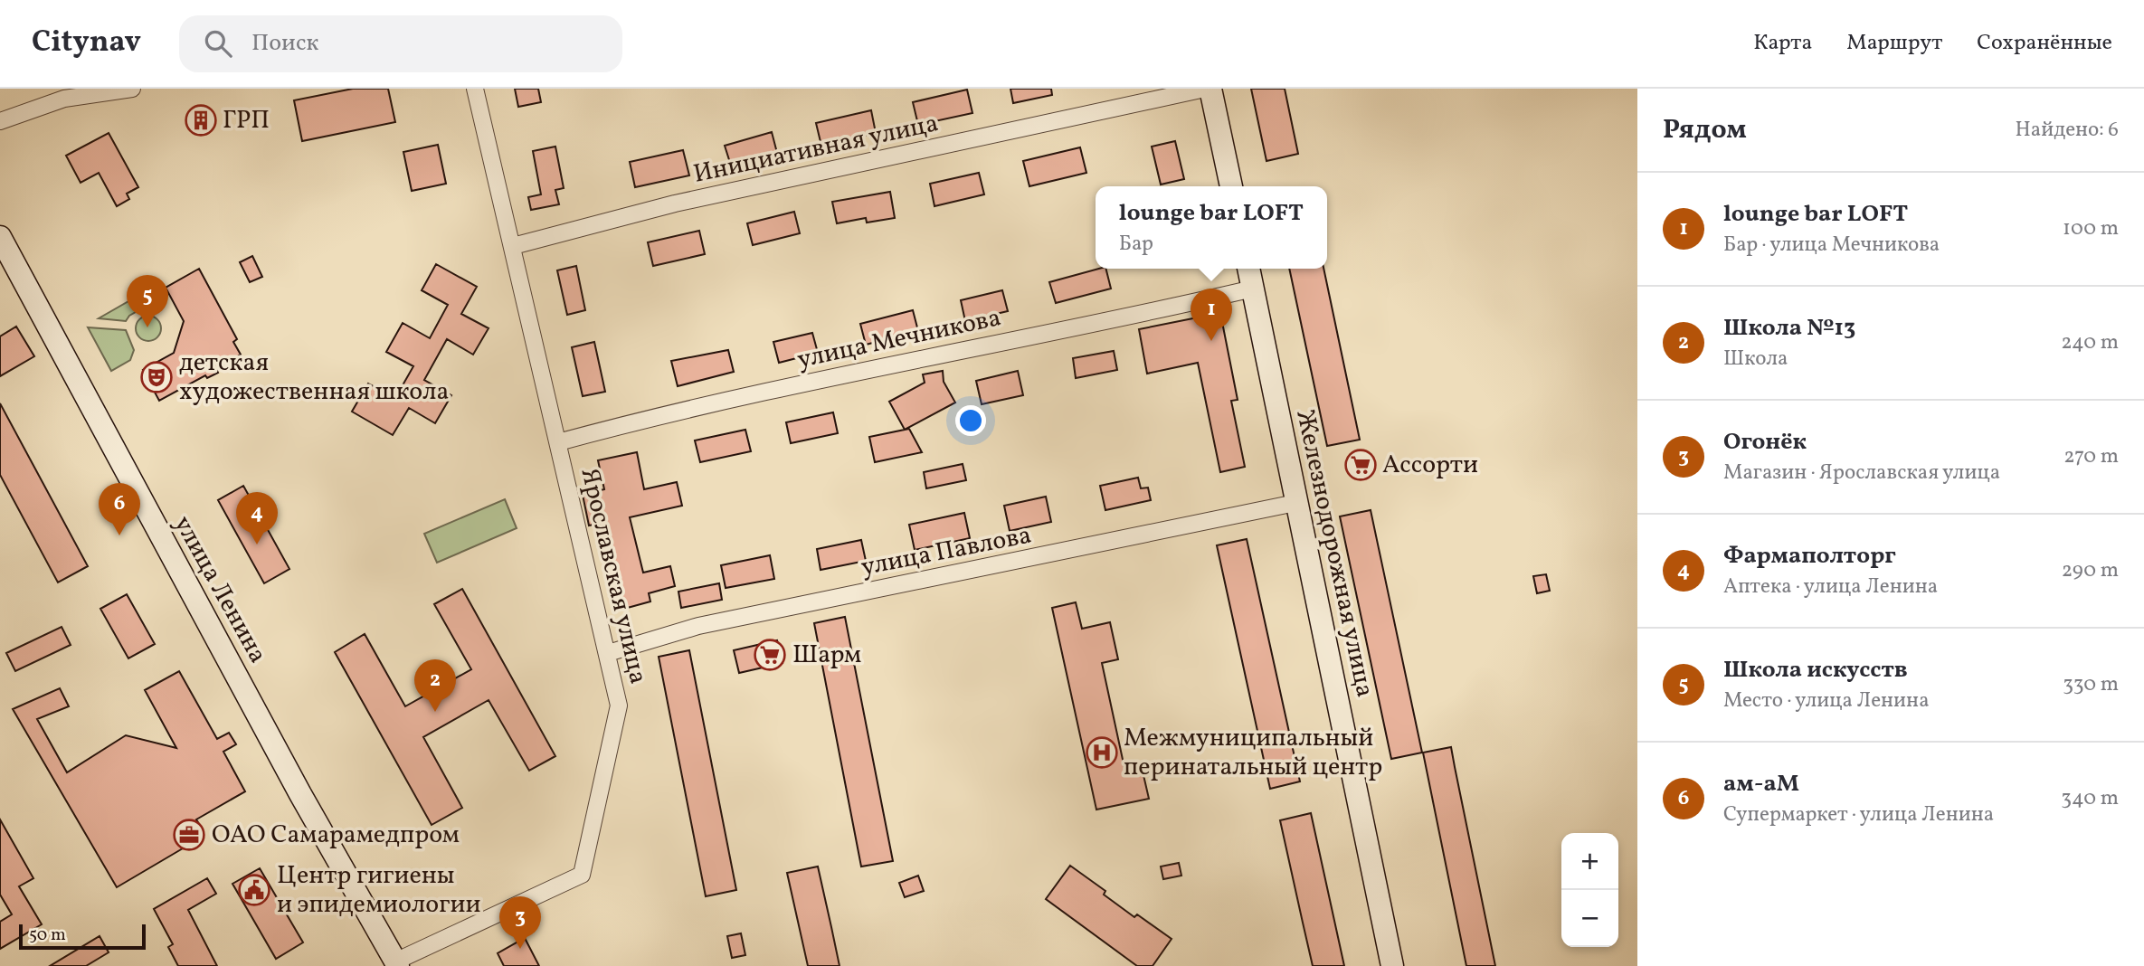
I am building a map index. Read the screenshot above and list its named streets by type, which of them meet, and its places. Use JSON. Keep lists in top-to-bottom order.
{
  "streets": {
    "main road": ["Железнодорожная улица", "улица Ленина"],
    "street": [
      "Инициативная улица",
      "улица Мечникова",
      "улица Павлова",
      "Ярославская улица"
    ]
  },
  "crossings": [
    ["Инициативная улица", "Ярославская улица"],
    ["улица Мечникова", "Железнодорожная улица"],
    ["улица Мечникова", "Ярославская улица"],
    ["улица Павлова", "Железнодорожная улица"],
    ["улица Павлова", "Ярославская улица"],
    ["Ярославская улица", "улица Ленина"]
  ],
  "places": {
    "building": ["ГРП"],
    "theatre": ["детская художественная школа"],
    "supermarket": ["Ассорти", "Шарм"],
    "hospital": ["Межмуниципальный перинатальный центр"],
    "office": ["ОАО Самарамедпром"],
    "public building": ["Центр гигиены и эпидемиологии"]
  },
  "scale_bar": "50 m",
  "page": {
    "header": "Citynav",
    "search": "Поиск",
    "nav": ["Карта", "Маршрут", "Сохранённые"],
    "heading": ["Рядом", "Найдено: 6"],
    "list": [
      {
        "mark": "1",
        "name": "lounge bar LOFT",
        "note": "Бар · улица Мечникова",
        "value": "100 m"
      },
      {
        "mark": "2",
        "name": "Школа №13",
        "note": "Школа",
        "value": "240 m"
      },
      {
        "mark": "3",
        "name": "Огонёк",
        "note": "Магазин · Ярославская улица",
        "value": "270 m"
      },
      {
        "mark": "4",
        "name": "Фармаполторг",
        "note": "Аптека · улица Ленина",
        "value": "290 m"
      },
      {
        "mark": "5",
        "name": "Школа искусств",
        "note": "Место · улица Ленина",
        "value": "330 m"
      },
      {
        "mark": "6",
        "name": "ам-аМ",
        "note": "Супермаркет · улица Ленина",
        "value": "340 m"
      }
    ],
    "popup": ["lounge bar LOFT", "Бар"],
    "pins": [
      "5",
      "1",
      "6",
      "4",
      "2",
      "3"
    ],
    "map_buttons": ["+", "−"],
    "scale": "50 m"
  }
}
